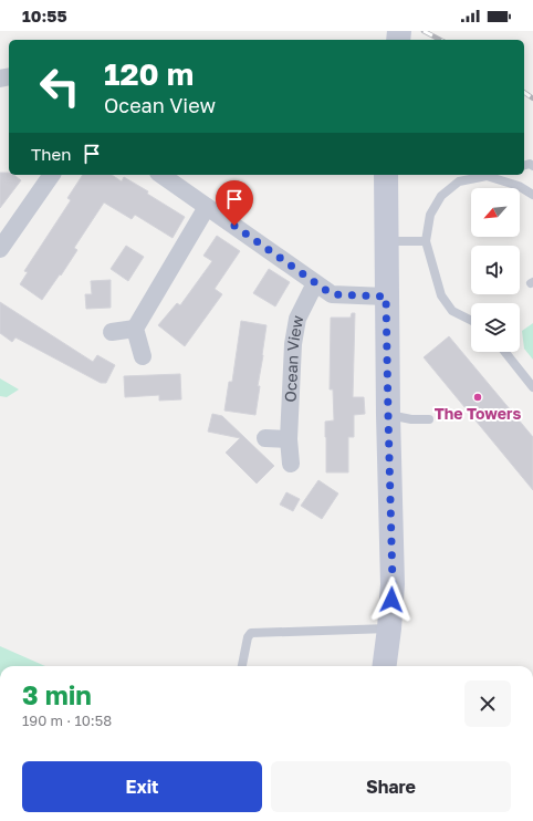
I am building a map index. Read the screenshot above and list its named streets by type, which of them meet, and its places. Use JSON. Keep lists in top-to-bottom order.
{
  "streets": {
    "street": ["Ocean View"]
  },
  "places": ["The Towers"],
  "north": "bottom left",
  "page": {
    "status": "10:55",
    "turn": ["120 m", "Ocean View"],
    "then": "Then",
    "heading": ["3 min", "190 m · 10:58"],
    "buttons": ["Exit", "Share"]
  }
}
